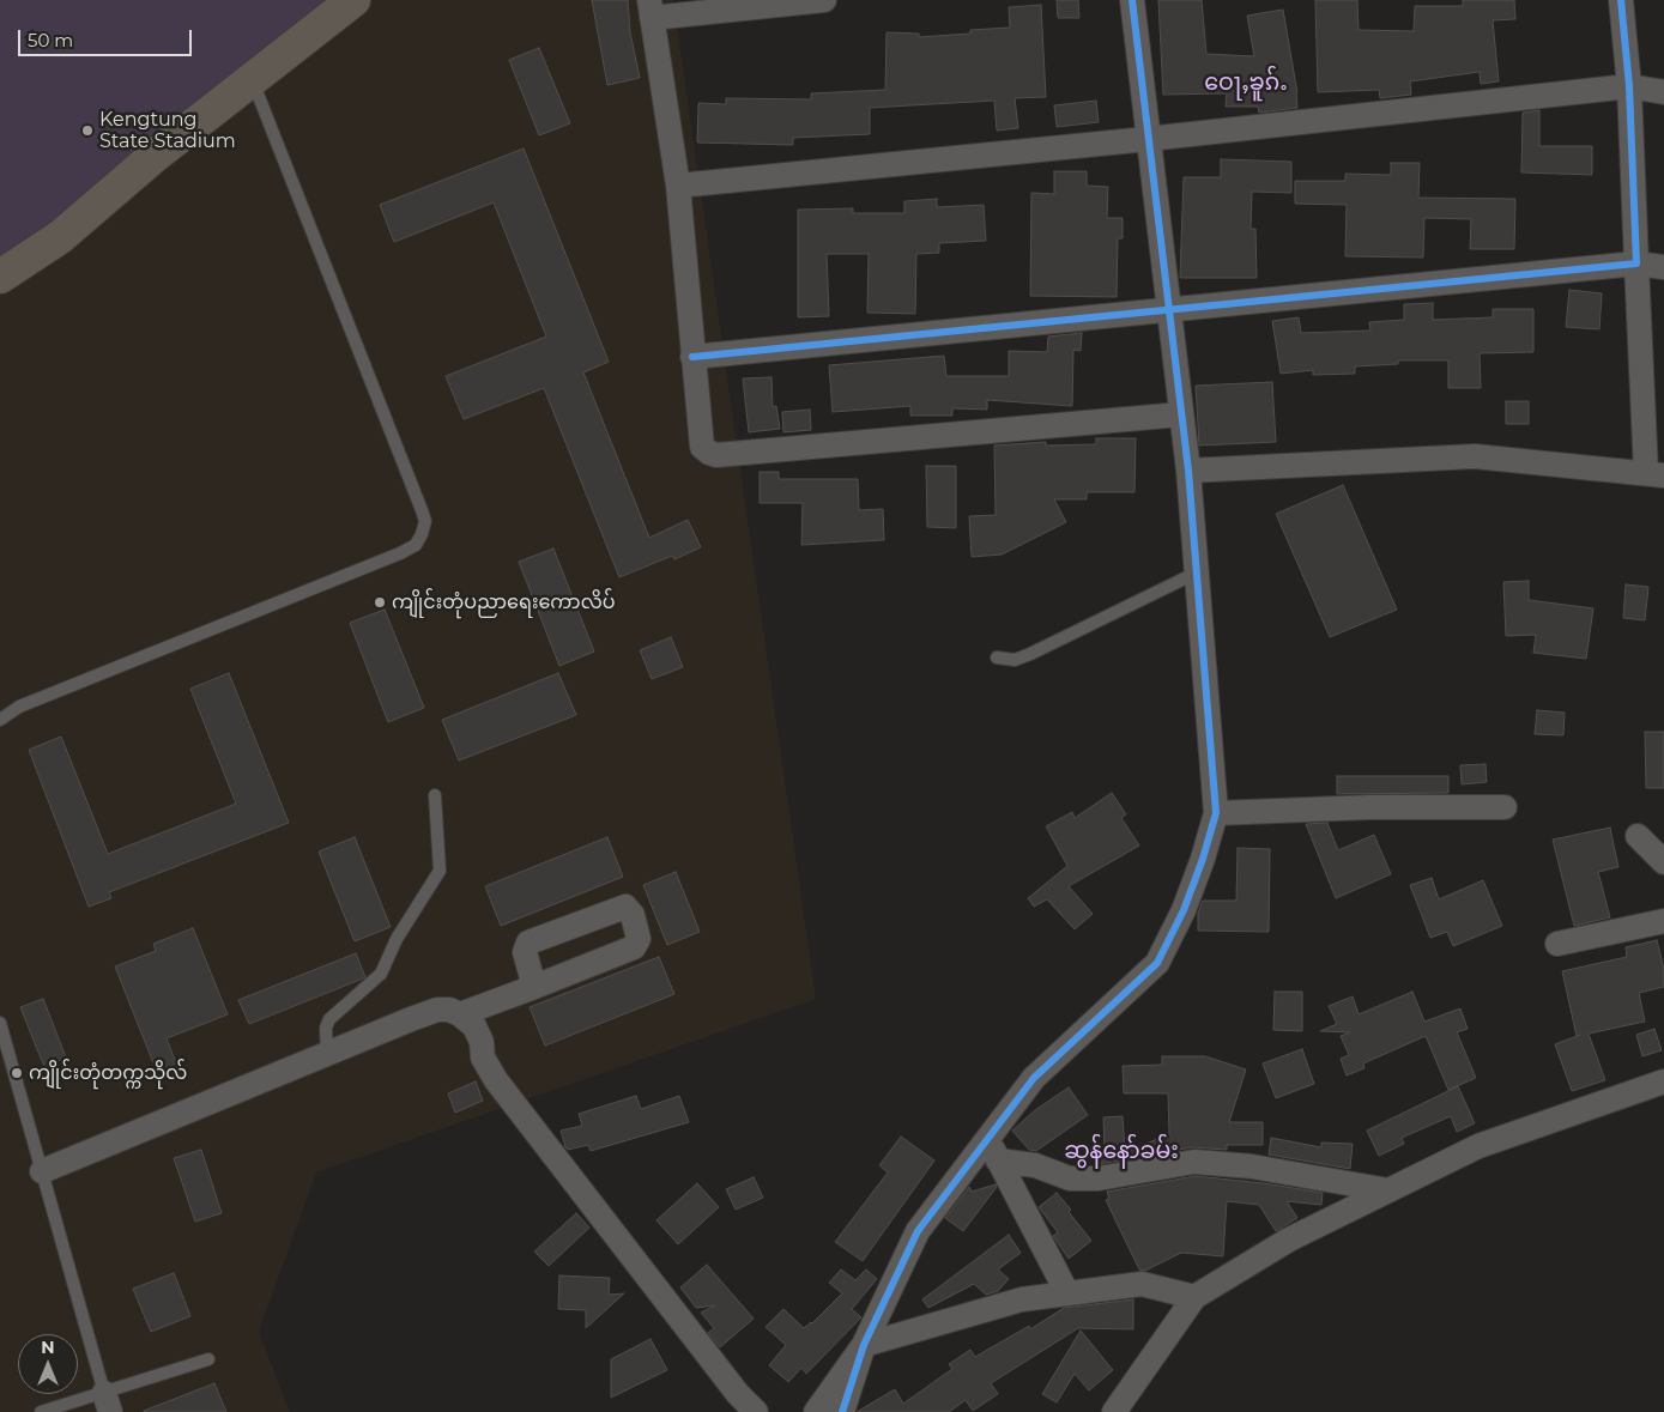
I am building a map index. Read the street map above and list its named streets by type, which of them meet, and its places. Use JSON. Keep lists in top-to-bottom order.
{
  "districts": ["ဝေႃႇၶူၵ်ႉ", "ဆွန်နော်ခမ်း"],
  "places": ["Kengtung State Stadium", "ကျိုင်းတုံပညာရေးကောလိပ်", "ကျိုင်းတုံတက္ကသိုလ်"],
  "scale_bar": "50 m",
  "north": "top"
}
